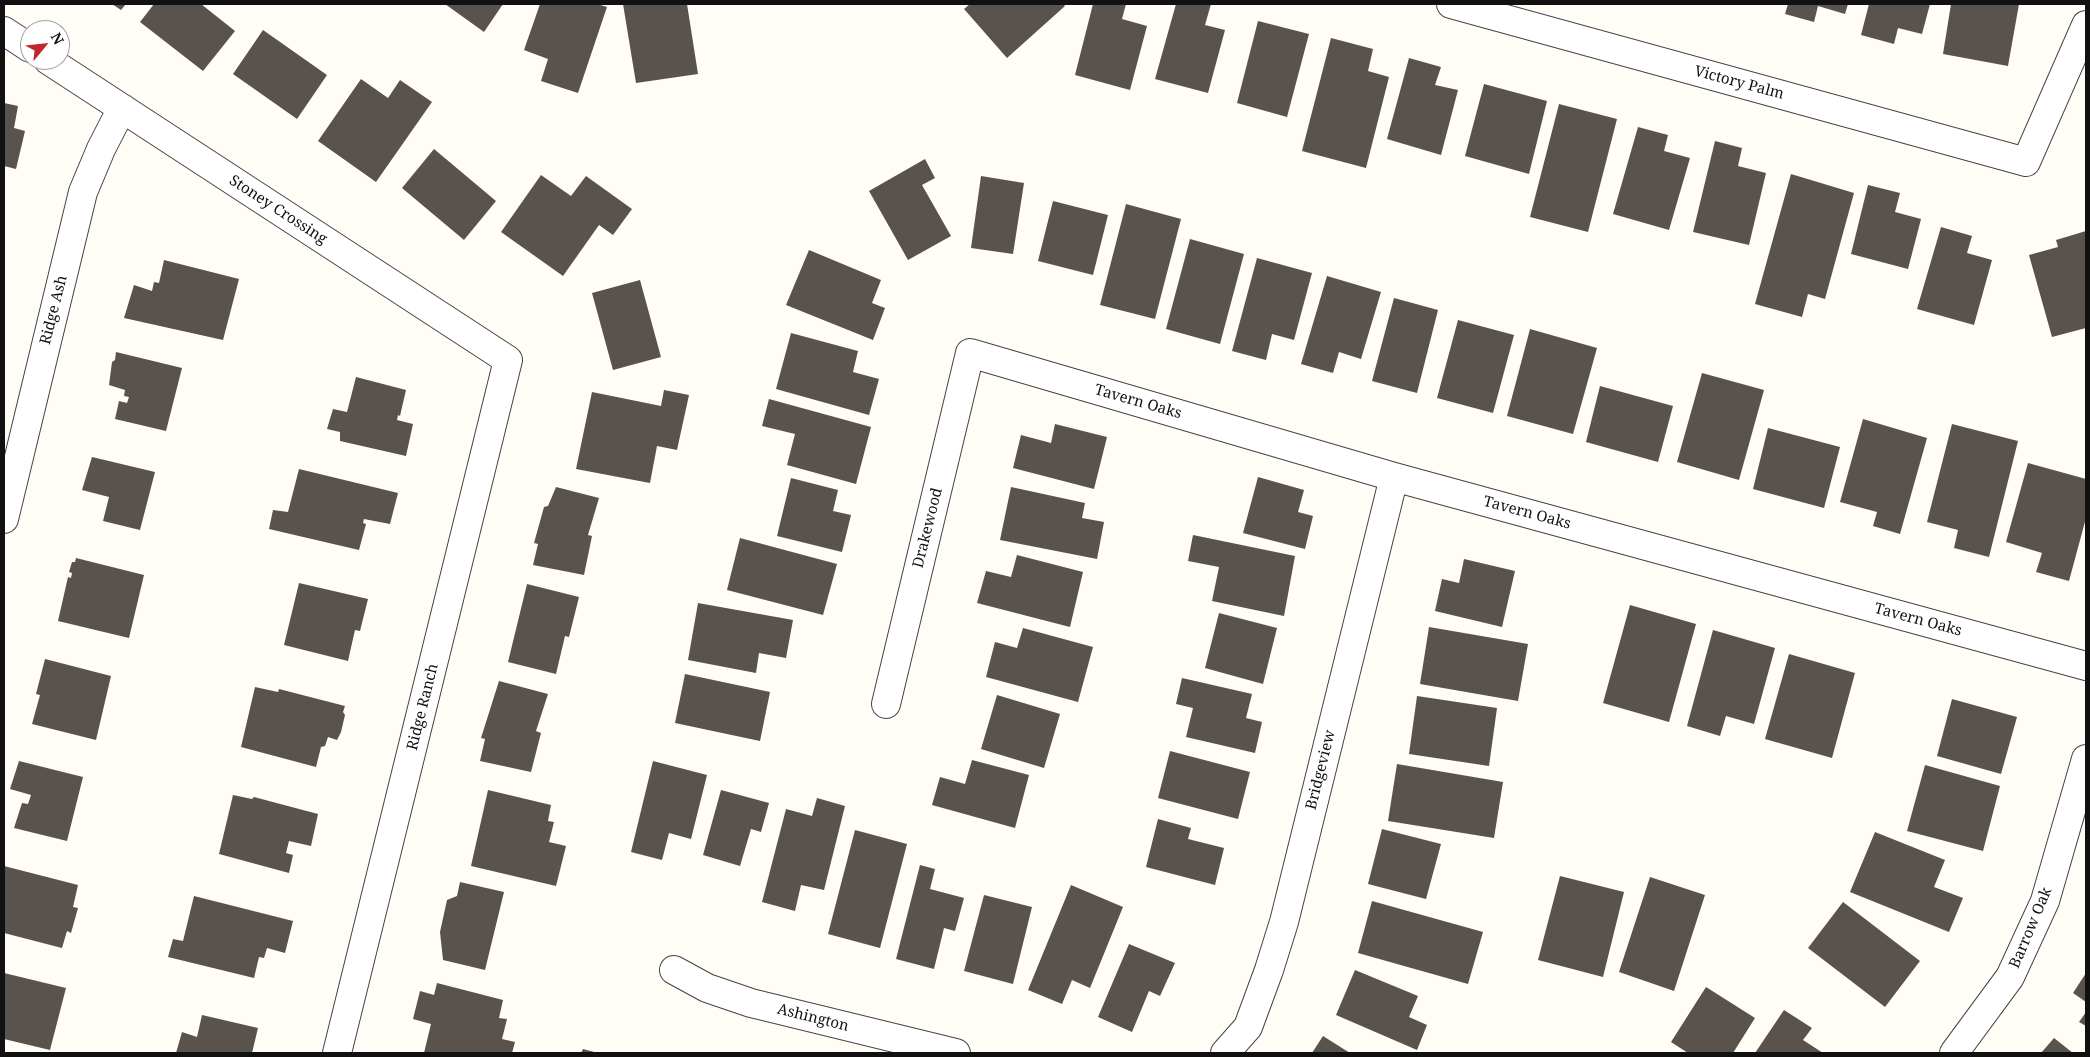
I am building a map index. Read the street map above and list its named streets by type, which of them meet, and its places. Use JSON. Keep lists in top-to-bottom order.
{
  "streets": {
    "street": [
      "Victory Palm",
      "Stoney Crossing",
      "Ridge Ash",
      "Tavern Oaks",
      "Drakewood",
      "Ridge Ranch",
      "Bridgeview",
      "Barrow Oak",
      "Ashington"
    ]
  },
  "crossings": [
    ["Stoney Crossing", "Ridge Ash"],
    ["Stoney Crossing", "Ridge Ranch"],
    ["Tavern Oaks", "Drakewood"],
    ["Tavern Oaks", "Bridgeview"]
  ],
  "north": "top right"
}
